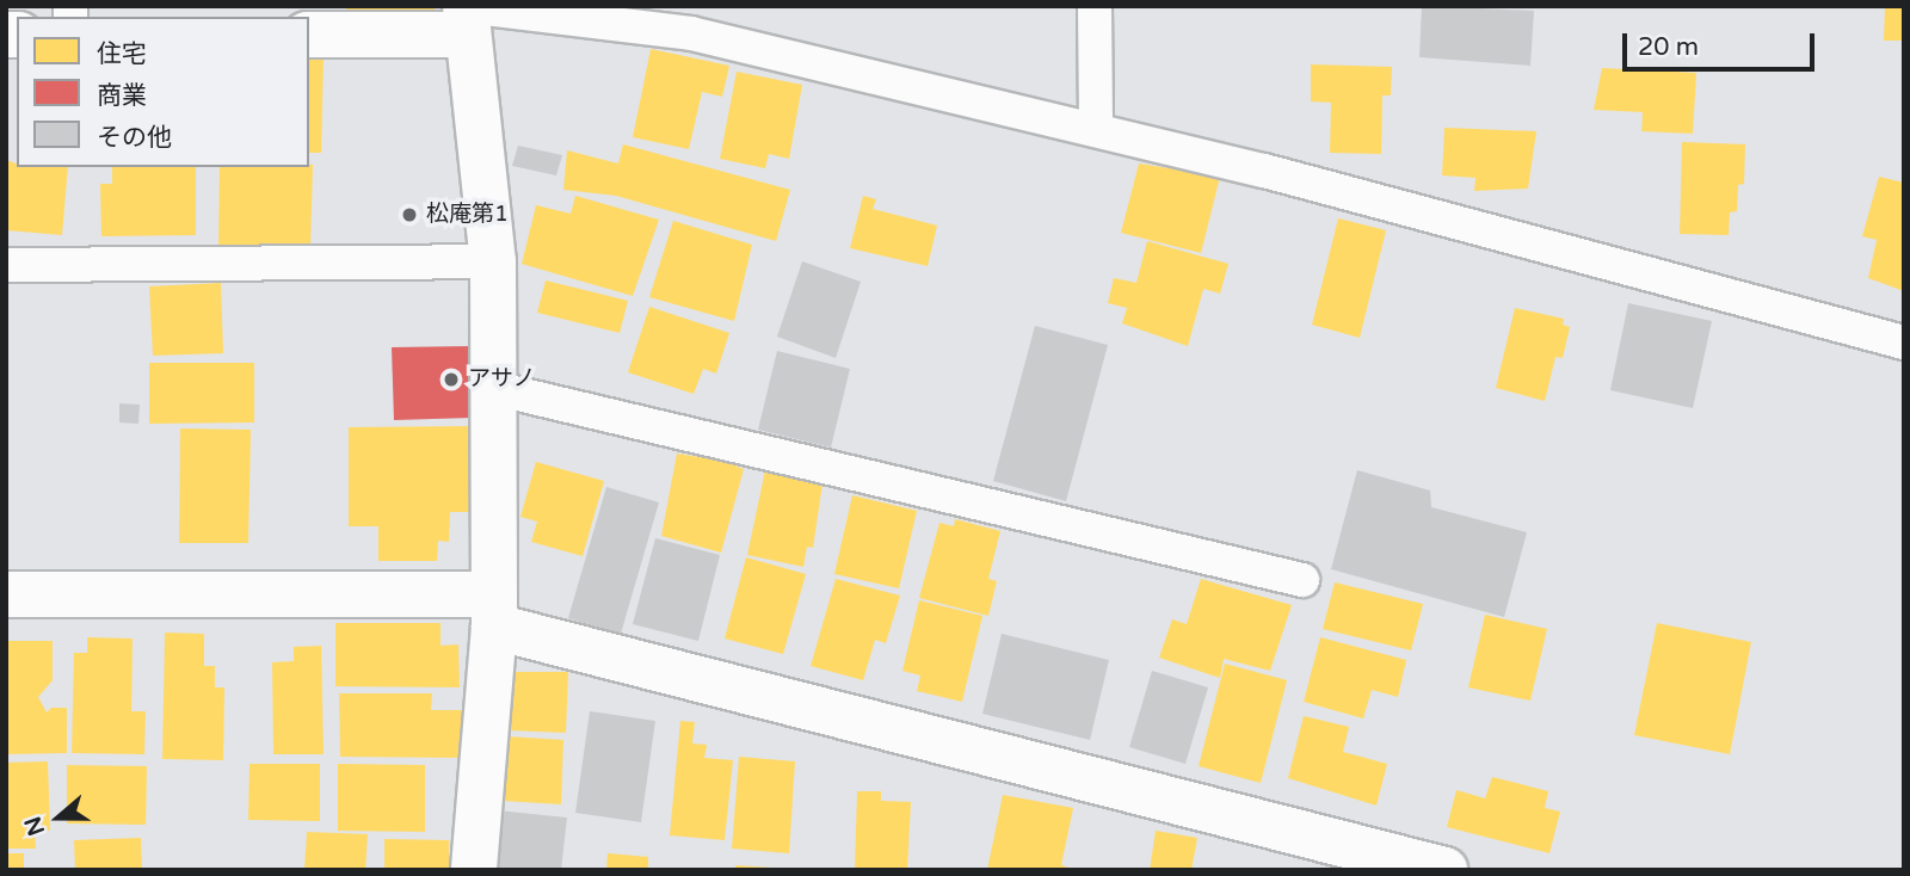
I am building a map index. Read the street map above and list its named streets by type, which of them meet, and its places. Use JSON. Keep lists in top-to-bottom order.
{
  "places": ["松庵第1", "アサノ"],
  "legend": ["住宅", "商業", "その他"],
  "scale_bar": "20 m",
  "north": "left"
}
